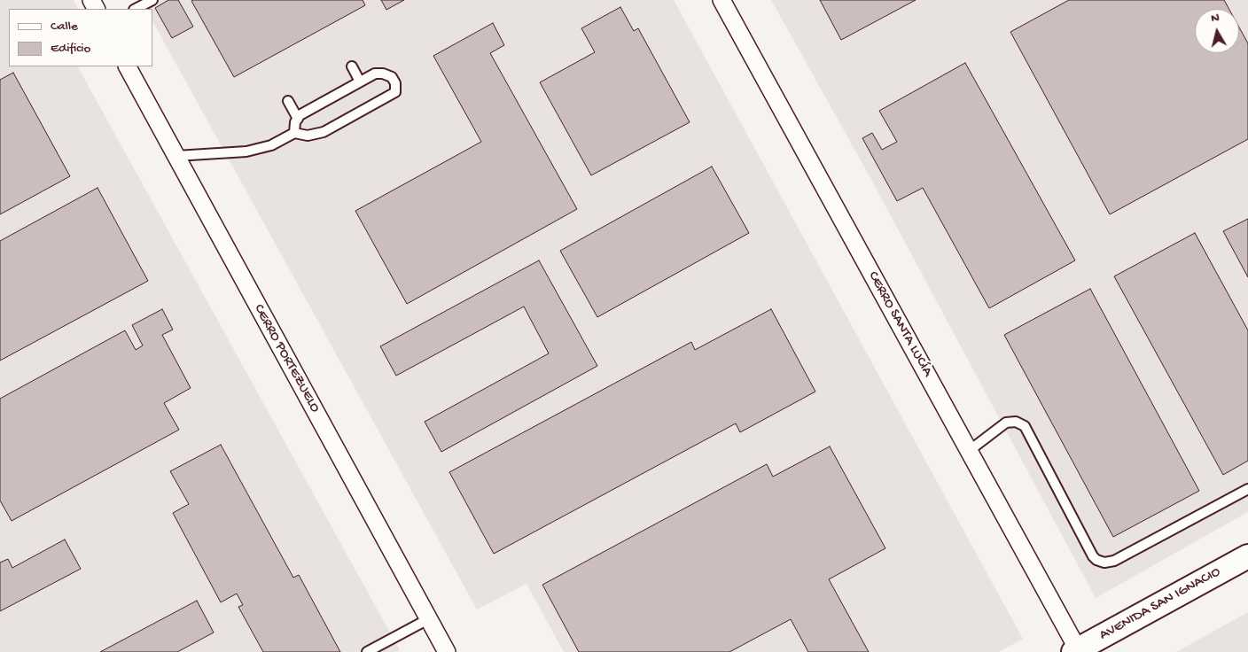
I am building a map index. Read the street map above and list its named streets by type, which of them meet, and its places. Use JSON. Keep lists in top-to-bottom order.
{
  "streets": {
    "main road": ["AVENIDA SAN IGNACIO"],
    "street": ["CERRO SANTA LUCÍA", "CERRO PORTEZUELO"]
  },
  "crossings": [
    ["CERRO SANTA LUCÍA", "AVENIDA SAN IGNACIO"]
  ],
  "legend": ["Calle", "Edificio"],
  "north": "top"
}
